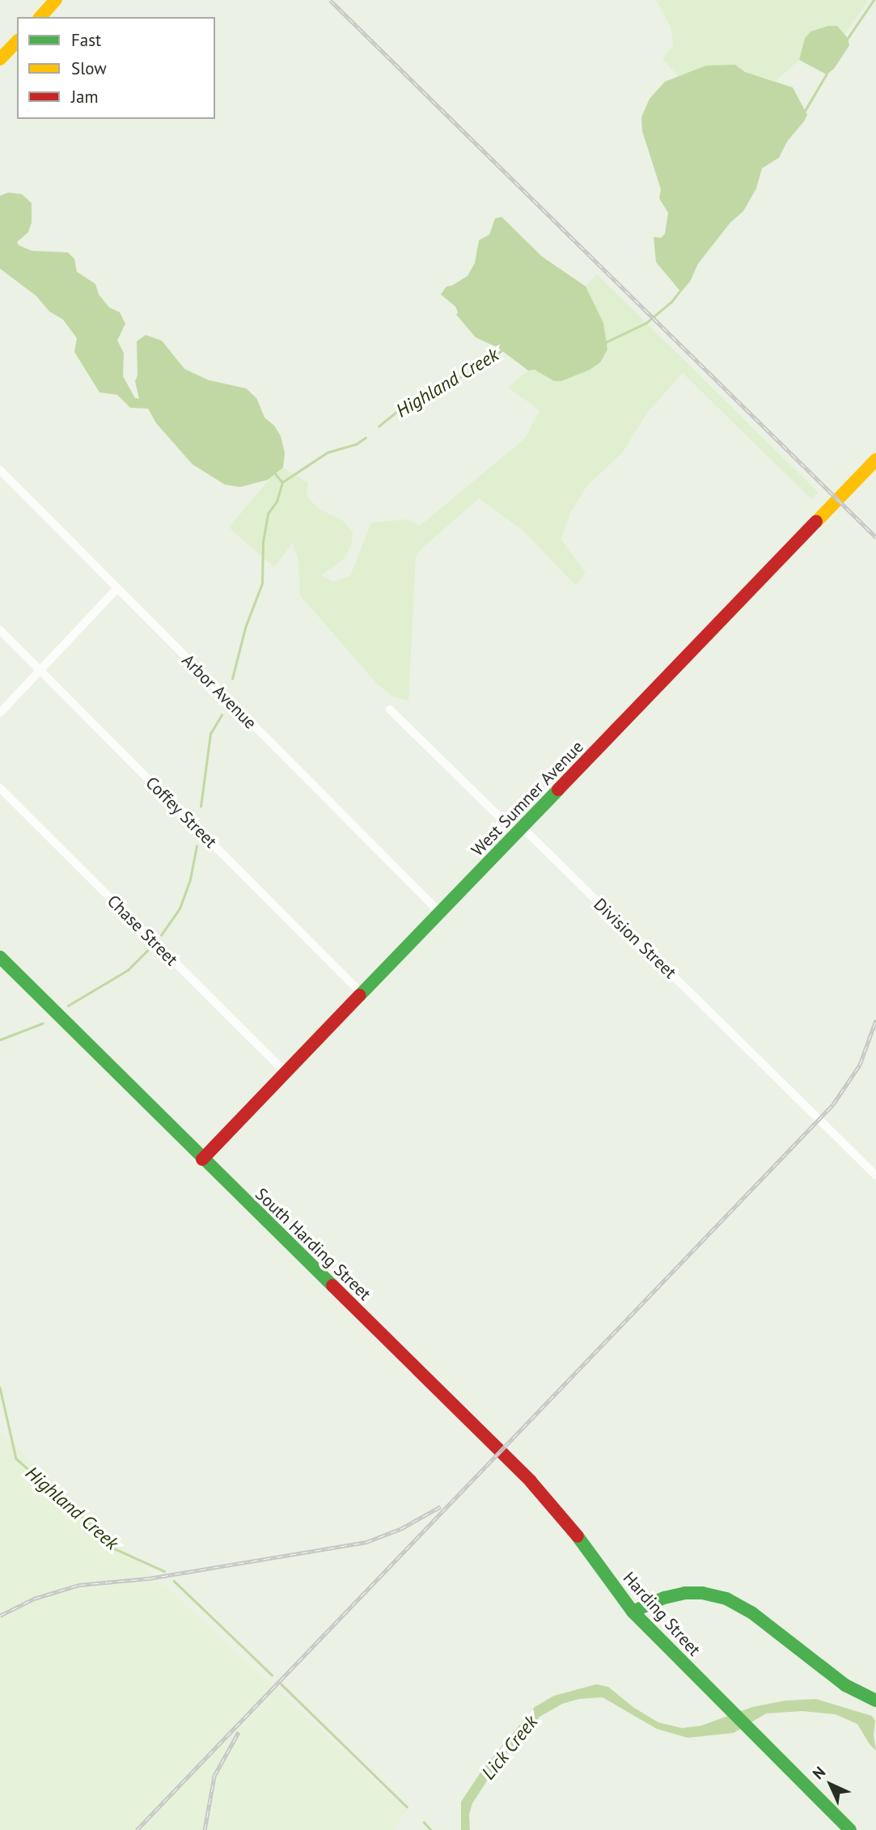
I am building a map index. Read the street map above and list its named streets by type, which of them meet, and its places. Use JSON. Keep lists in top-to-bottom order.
{
  "streets": {
    "main road": ["West Sumner Avenue", "South Harding Street", "Harding Street"],
    "street": [
      "Arbor Avenue",
      "Coffey Street",
      "Chase Street",
      "Division Street"
    ]
  },
  "crossings": [
    ["Arbor Avenue", "West Sumner Avenue"],
    ["West Sumner Avenue", "Coffey Street"],
    ["West Sumner Avenue", "Chase Street"],
    ["West Sumner Avenue", "Division Street"],
    ["West Sumner Avenue", "South Harding Street"],
    ["South Harding Street", "Harding Street"]
  ],
  "water": ["Highland Creek", "Lick Creek"],
  "legend": ["Fast", "Slow", "Jam"],
  "north": "top left"
}
